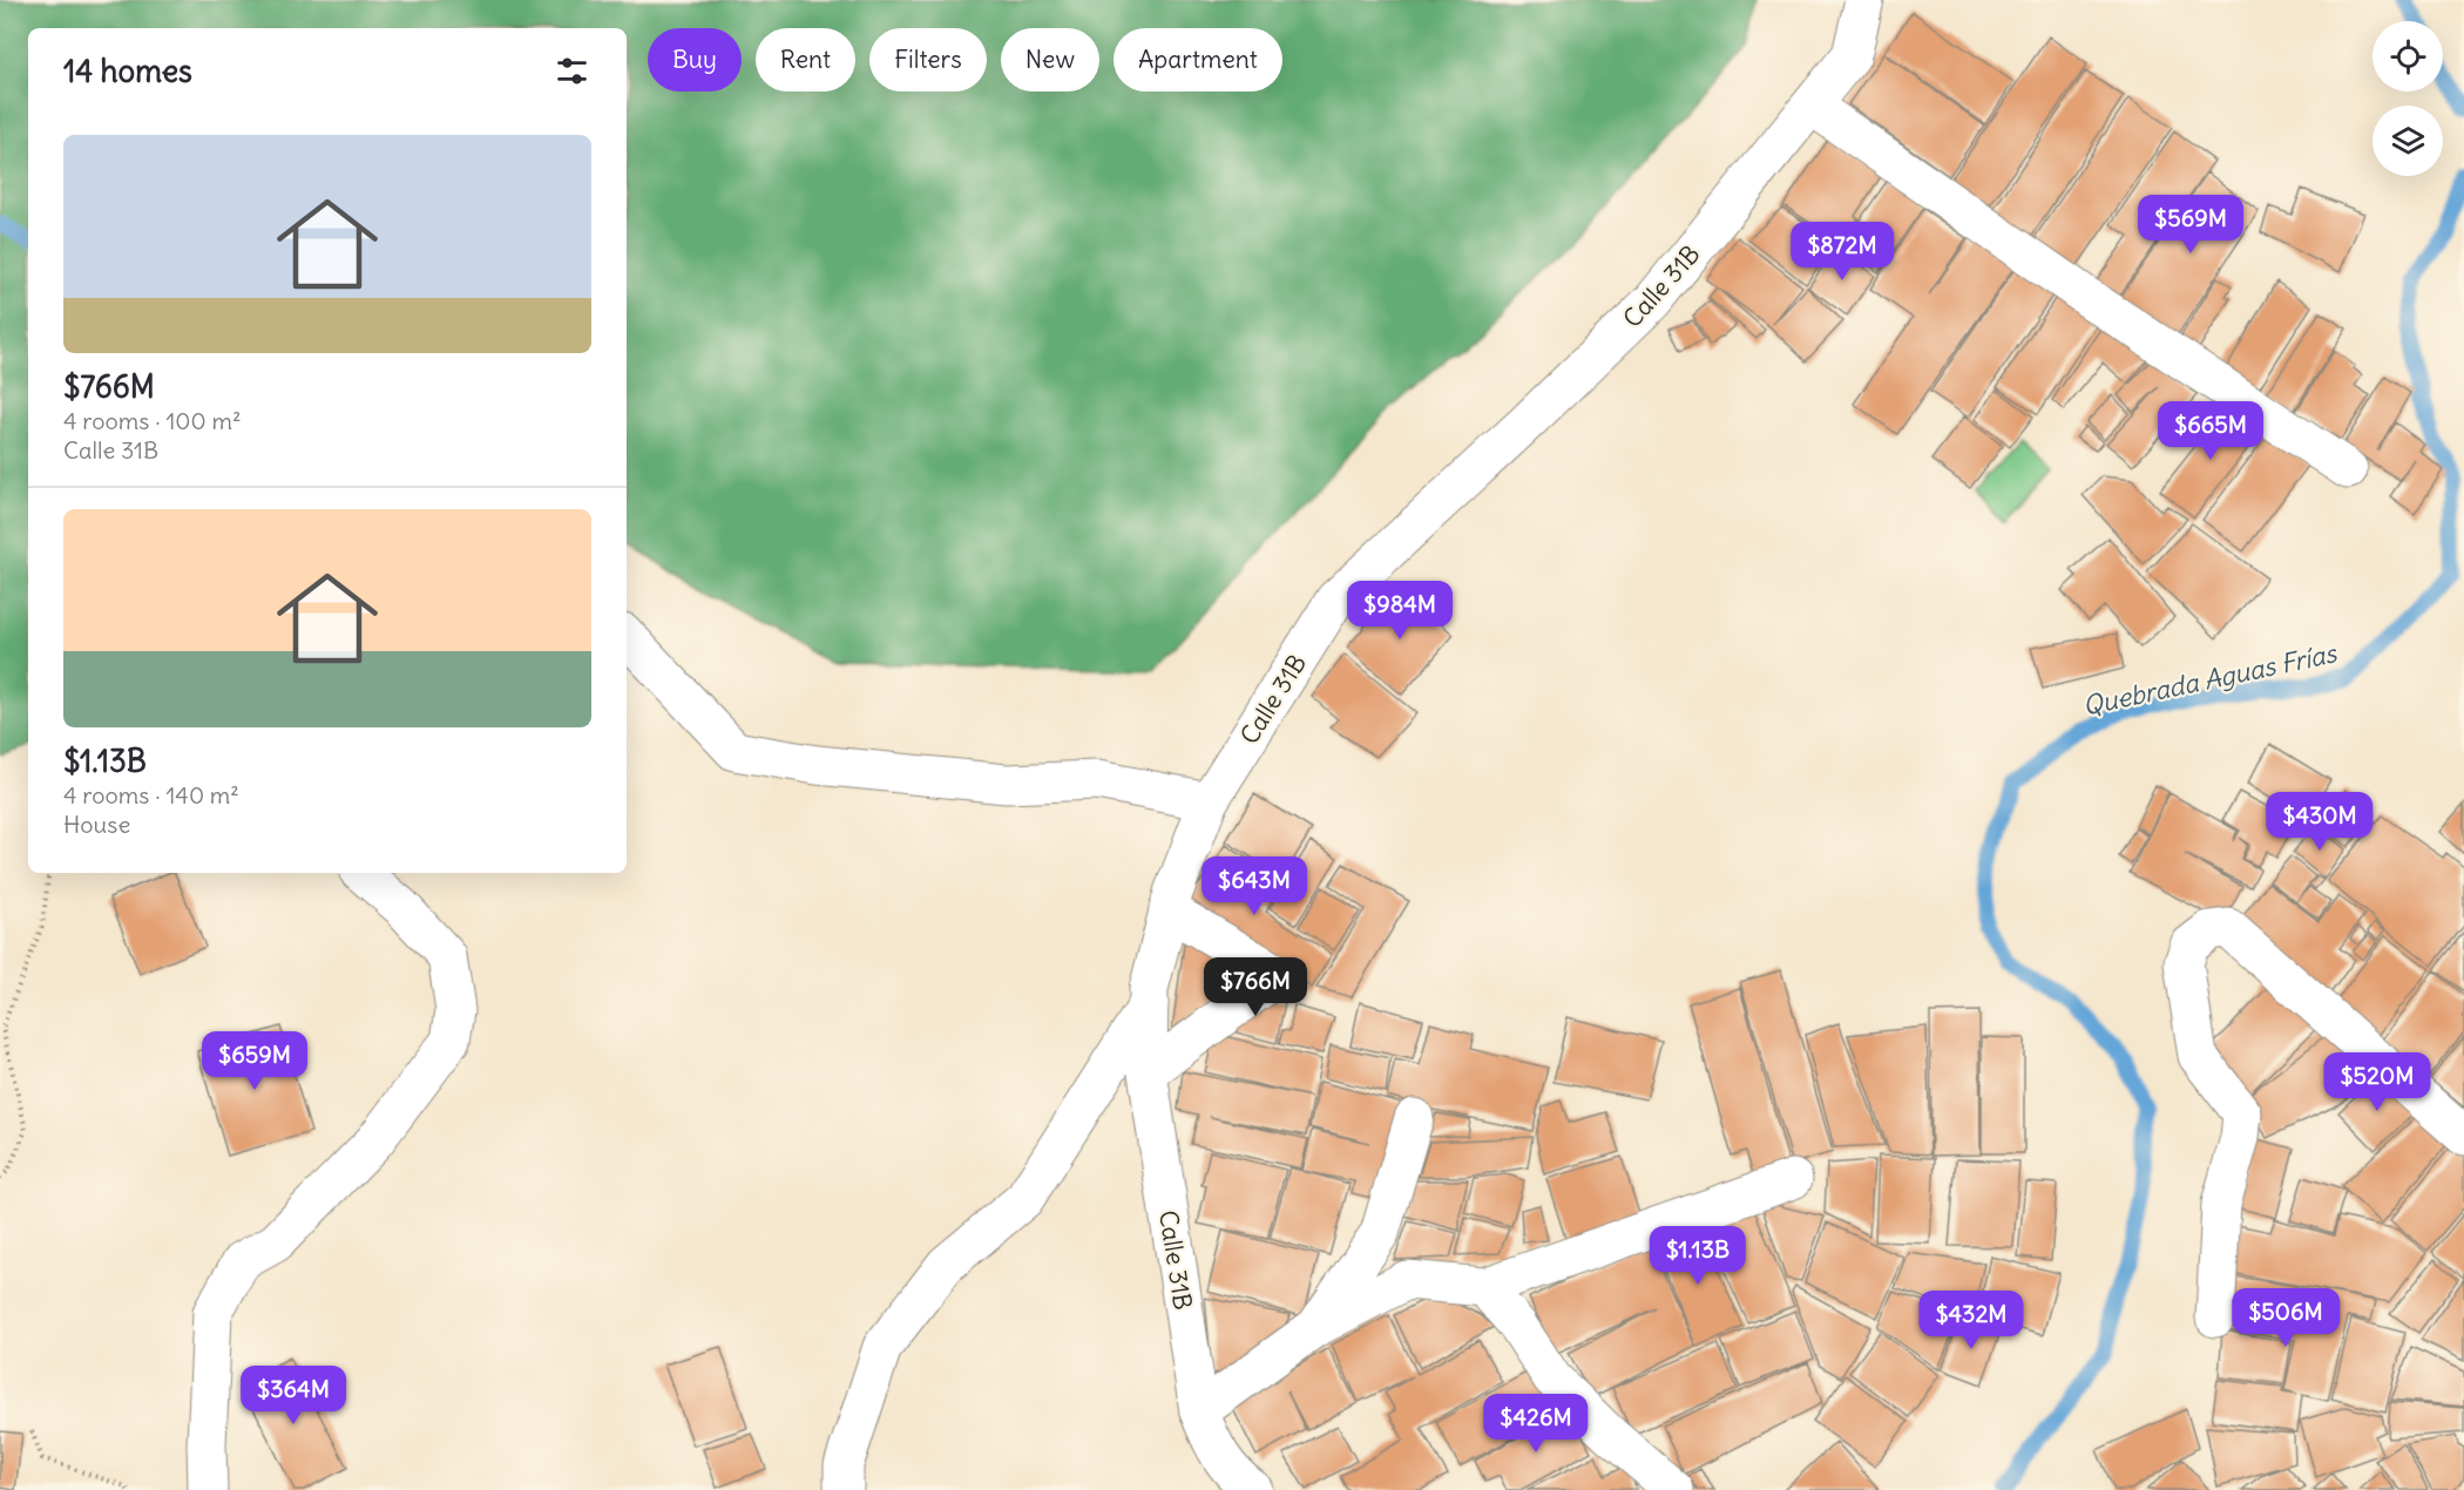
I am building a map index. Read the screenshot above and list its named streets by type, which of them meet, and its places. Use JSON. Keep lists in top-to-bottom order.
{
  "streets": {
    "street": ["Calle 31B"]
  },
  "water": ["Quebrada Aguas Frías"],
  "page": {
    "chip": [
      "Buy",
      "Rent",
      "Filters",
      "New",
      "Apartment"
    ],
    "heading": "14 homes",
    "list": [
      {
        "name": "$766M",
        "note": "4 rooms · 100 m² · Calle 31B"
      },
      {
        "name": "$1.13B",
        "note": "4 rooms · 140 m² · House"
      }
    ],
    "price": [
      "$569M",
      "$872M",
      "$665M",
      "$984M",
      "$430M",
      "$643M",
      "$766M",
      "$659M",
      "$520M",
      "$1.13B",
      "$506M",
      "$432M",
      "$364M",
      "$426M"
    ]
  }
}
